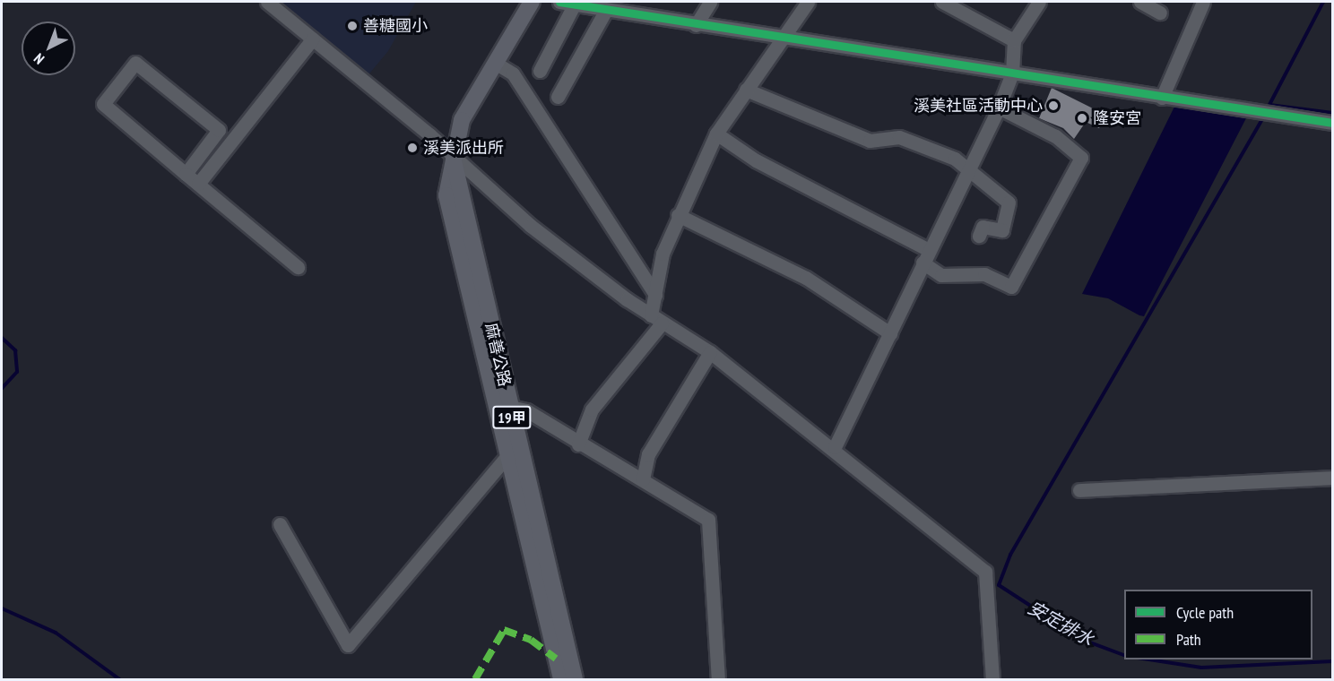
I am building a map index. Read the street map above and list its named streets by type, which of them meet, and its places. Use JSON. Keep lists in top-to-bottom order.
{
  "streets": {
    "main road": ["麻善公路", "19甲"]
  },
  "water": ["安定排水"],
  "places": [
    "善糖國小",
    "溪美社區活動中心",
    "隆安宮",
    "溪美派出所"
  ],
  "legend": ["Cycle path", "Path"],
  "north": "bottom left"
}
